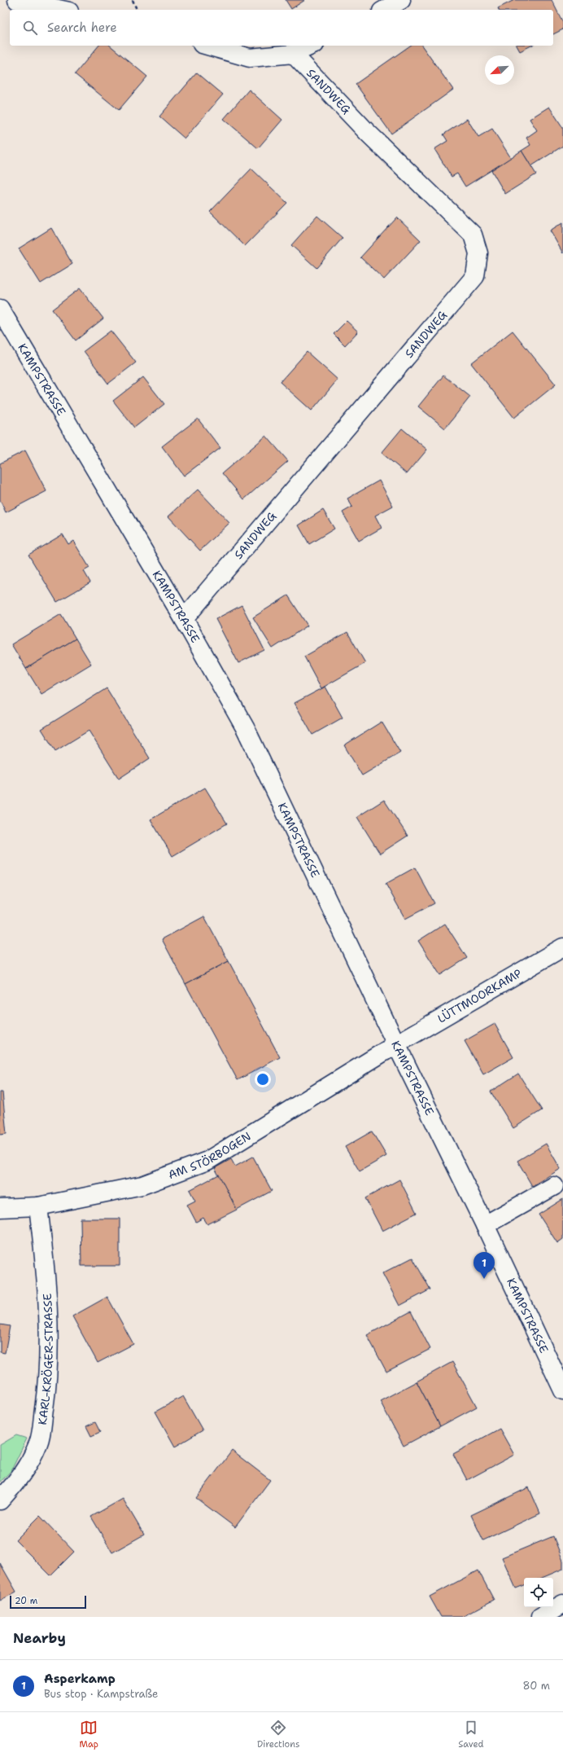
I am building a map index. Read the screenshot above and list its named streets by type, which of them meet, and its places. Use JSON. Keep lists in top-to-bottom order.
{
  "streets": {
    "street": [
      "SANDWEG",
      "KAMPSTRASSE",
      "LÜTTMOORKAMP",
      "AM STÖRBOGEN",
      "KARL-KRÖGER-STRASSE"
    ]
  },
  "crossings": [
    ["SANDWEG", "KAMPSTRASSE"],
    ["KAMPSTRASSE", "LÜTTMOORKAMP"],
    ["KAMPSTRASSE", "AM STÖRBOGEN"],
    ["LÜTTMOORKAMP", "AM STÖRBOGEN"],
    ["AM STÖRBOGEN", "KARL-KRÖGER-STRASSE"]
  ],
  "scale_bar": "20 m",
  "north": "bottom left",
  "page": {
    "search": "Search here",
    "pins": "1",
    "scale": "20 m",
    "heading": "Nearby",
    "list": [
      {
        "mark": "1",
        "name": "Asperkamp",
        "note": "Bus stop · Kampstraße",
        "value": "80 m"
      }
    ],
    "nav": ["Map", "Directions", "Saved"]
  }
}
